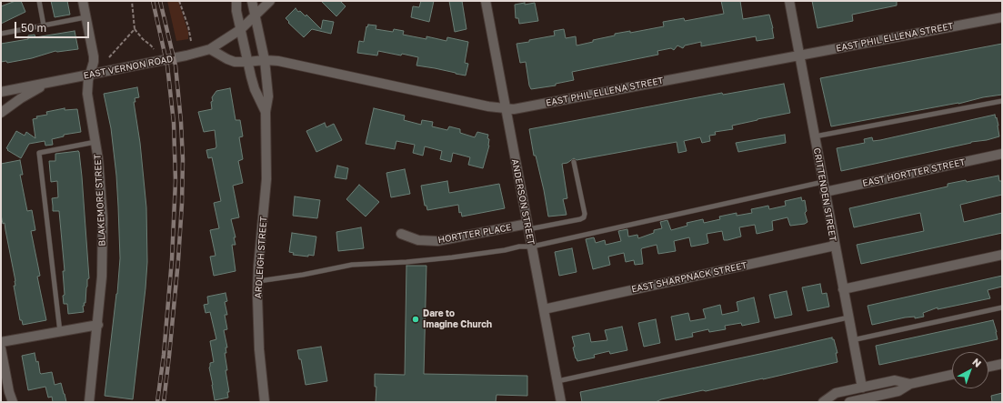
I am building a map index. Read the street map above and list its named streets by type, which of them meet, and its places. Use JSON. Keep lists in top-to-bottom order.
{
  "streets": {
    "street": [
      "EAST PHIL ELLENA STREET",
      "EAST VERNON ROAD",
      "EAST HORTTER STREET",
      "CRITTENDEN STREET",
      "BLAKEMORE STREET",
      "ANDERSON STREET",
      "HORTTER PLACE",
      "ARDLEIGH STREET",
      "EAST SHARPNACK STREET"
    ]
  },
  "crossings": [
    ["EAST PHIL ELLENA STREET", "EAST VERNON ROAD"],
    ["EAST PHIL ELLENA STREET", "CRITTENDEN STREET"],
    ["EAST PHIL ELLENA STREET", "ANDERSON STREET"],
    ["EAST PHIL ELLENA STREET", "ARDLEIGH STREET"],
    ["EAST VERNON ROAD", "BLAKEMORE STREET"],
    ["EAST VERNON ROAD", "ARDLEIGH STREET"],
    ["EAST HORTTER STREET", "CRITTENDEN STREET"],
    ["CRITTENDEN STREET", "EAST SHARPNACK STREET"],
    ["ANDERSON STREET", "HORTTER PLACE"],
    ["ANDERSON STREET", "EAST SHARPNACK STREET"]
  ],
  "places": ["Dare to Imagine Church"],
  "scale_bar": "50 m",
  "north": "top right"
}
